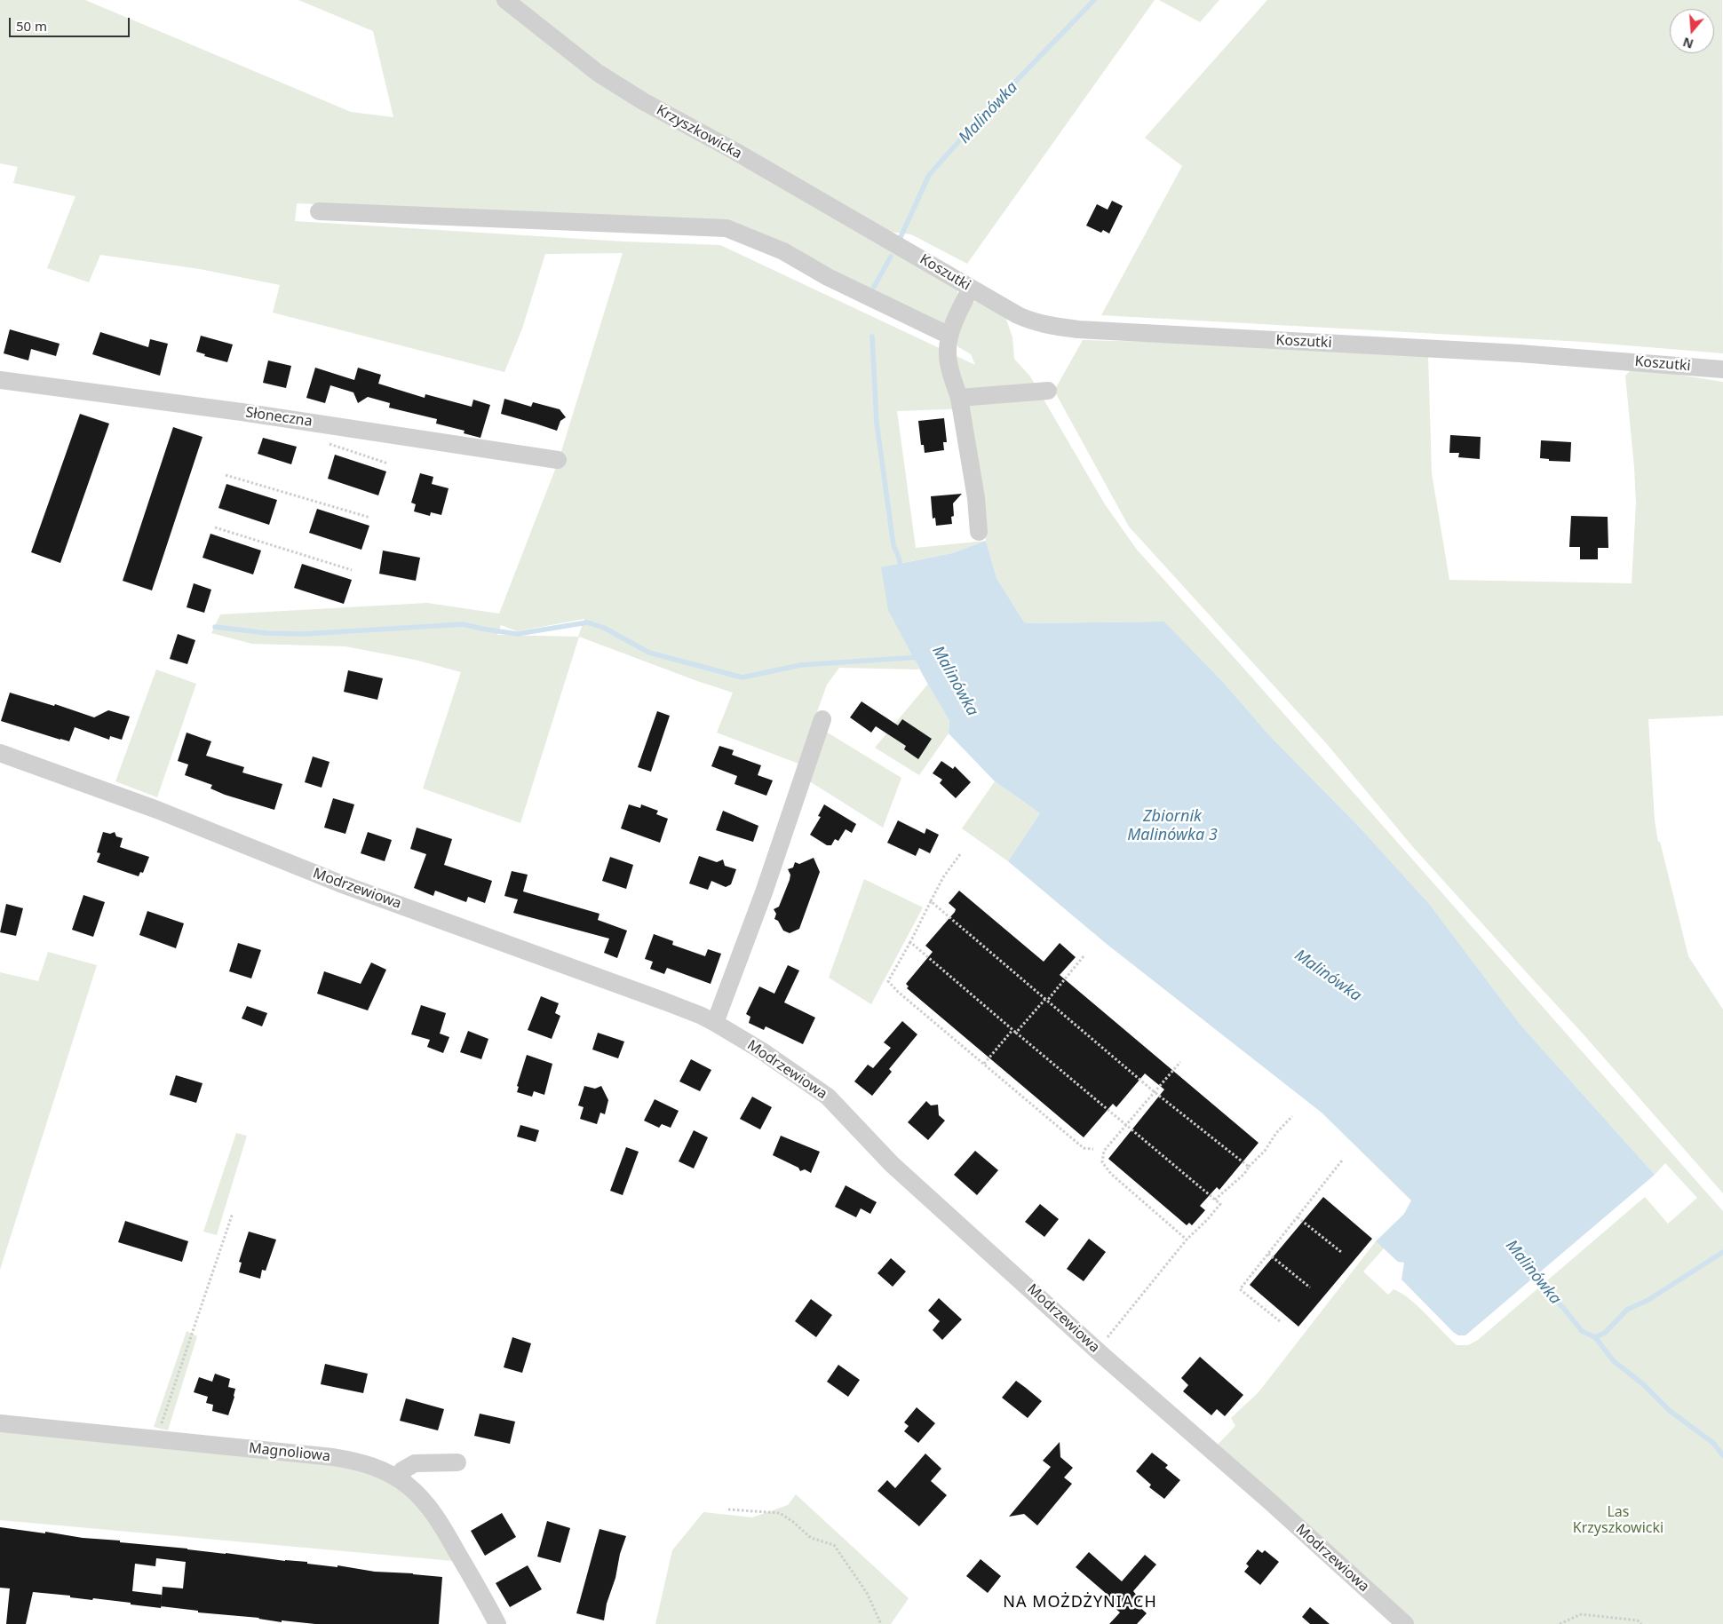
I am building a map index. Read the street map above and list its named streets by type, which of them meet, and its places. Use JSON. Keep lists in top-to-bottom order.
{
  "streets": {
    "street": [
      "Krzyszkowicka",
      "Koszutki",
      "Słoneczna",
      "Modrzewiowa",
      "Magnoliowa"
    ]
  },
  "crossings": [
    ["Krzyszkowicka", "Koszutki"]
  ],
  "districts": ["NA MOŻDŻYNIACH"],
  "water": ["Malinówka", "Zbiornik Malinówka 3"],
  "parks": ["Las Krzyszkowicki"],
  "scale_bar": "50 m",
  "north": "bottom"
}
